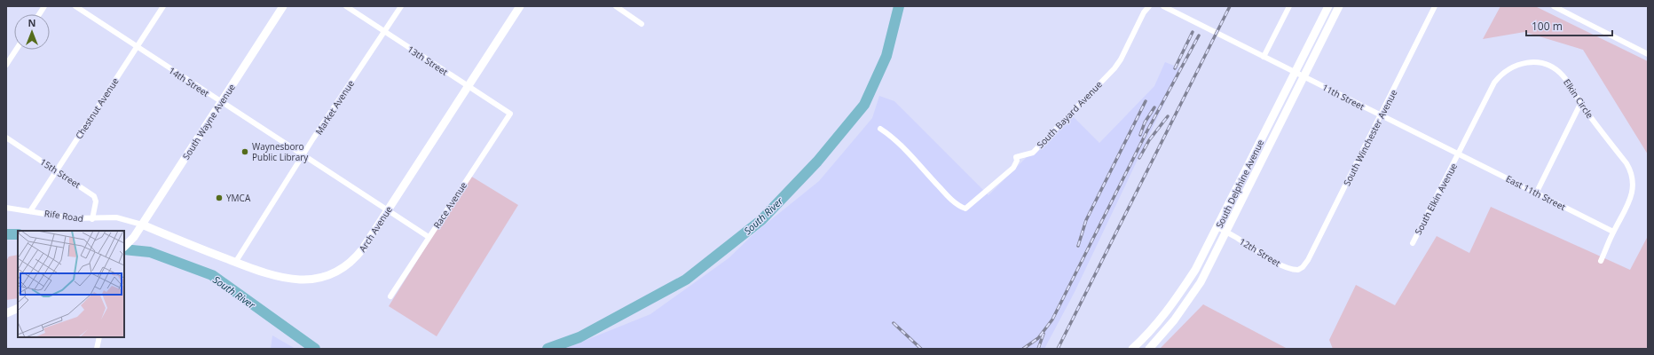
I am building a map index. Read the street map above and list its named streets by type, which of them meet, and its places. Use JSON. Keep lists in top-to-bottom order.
{
  "streets": {
    "main road": ["South Wayne Avenue", "South Delphine Avenue", "Arch Avenue"],
    "street": [
      "13th Street",
      "14th Street",
      "11th Street",
      "Elkin Circle",
      "Market Avenue",
      "Chestnut Avenue",
      "South Bayard Avenue",
      "South Winchester Avenue",
      "15th Street",
      "East 11th Street",
      "South Elkin Avenue",
      "Race Avenue",
      "Rife Road",
      "12th Street"
    ]
  },
  "crossings": [
    ["13th Street", "Market Avenue"],
    ["13th Street", "Race Avenue"],
    ["13th Street", "Arch Avenue"],
    ["14th Street", "Market Avenue"],
    ["14th Street", "Chestnut Avenue"],
    ["14th Street", "South Wayne Avenue"],
    ["14th Street", "Race Avenue"],
    ["14th Street", "Arch Avenue"],
    ["11th Street", "Elkin Circle"],
    ["11th Street", "South Winchester Avenue"],
    ["11th Street", "South Delphine Avenue"],
    ["11th Street", "East 11th Street"],
    ["11th Street", "South Elkin Avenue"],
    ["Elkin Circle", "East 11th Street"],
    ["Elkin Circle", "South Elkin Avenue"],
    ["Market Avenue", "Arch Avenue"],
    ["Chestnut Avenue", "15th Street"],
    ["Chestnut Avenue", "Rife Road"],
    ["South Wayne Avenue", "Rife Road"],
    ["South Wayne Avenue", "Arch Avenue"],
    ["South Winchester Avenue", "12th Street"],
    ["15th Street", "Rife Road"],
    ["South Delphine Avenue", "12th Street"],
    ["East 11th Street", "South Elkin Avenue"],
    ["Rife Road", "Arch Avenue"]
  ],
  "water": ["South River"],
  "places": ["Waynesboro Public Library", "YMCA"],
  "scale_bar": "100 m",
  "north": "top"
}
